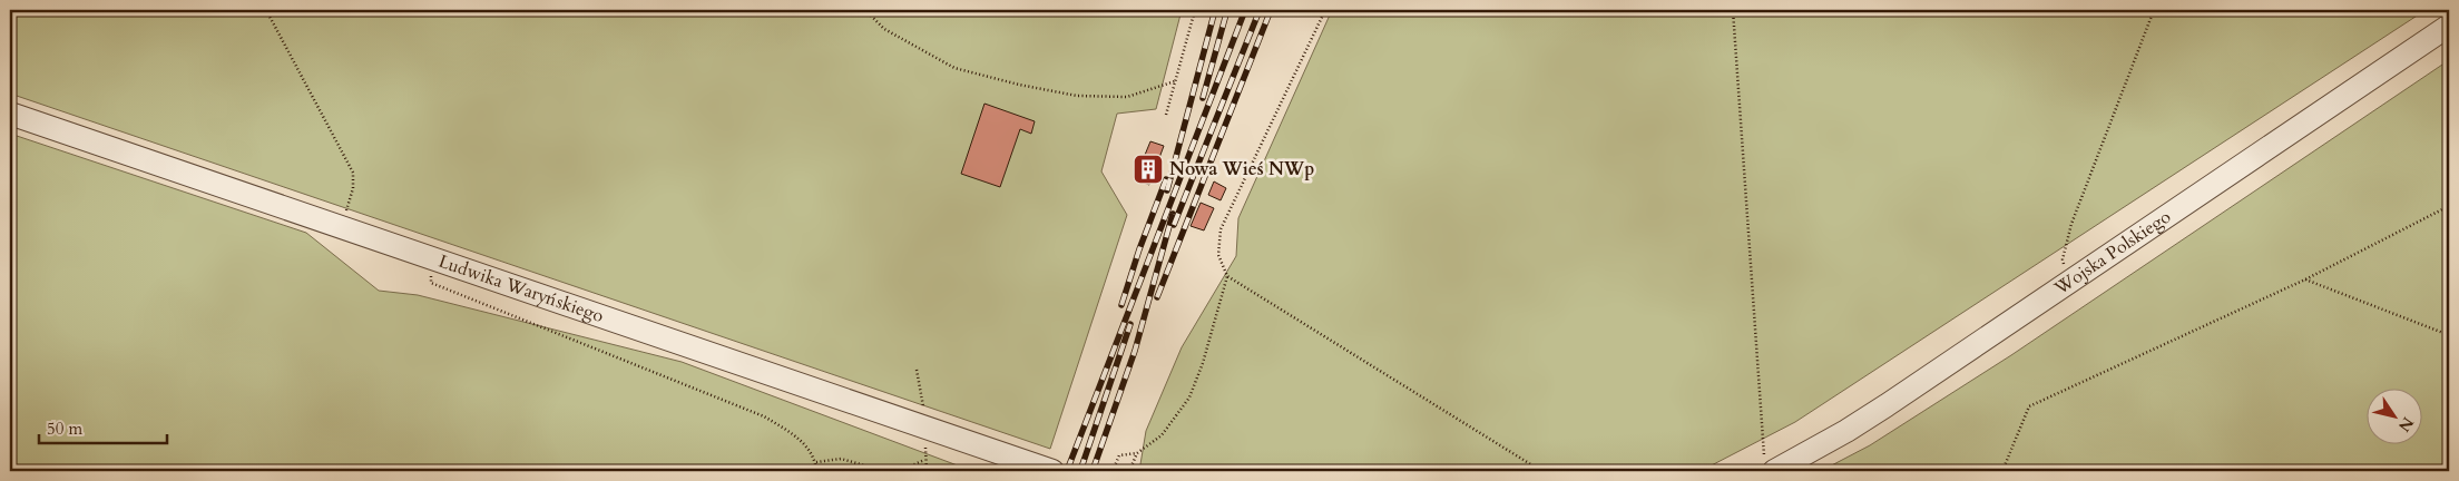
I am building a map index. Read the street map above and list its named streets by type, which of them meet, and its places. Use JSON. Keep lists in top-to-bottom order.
{
  "streets": {
    "street": ["Wojska Polskiego", "Ludwika Waryńskiego"]
  },
  "places": {
    "building": ["Nowa Wieś NWp"]
  },
  "scale_bar": "50 m",
  "north": "bottom right"
}
